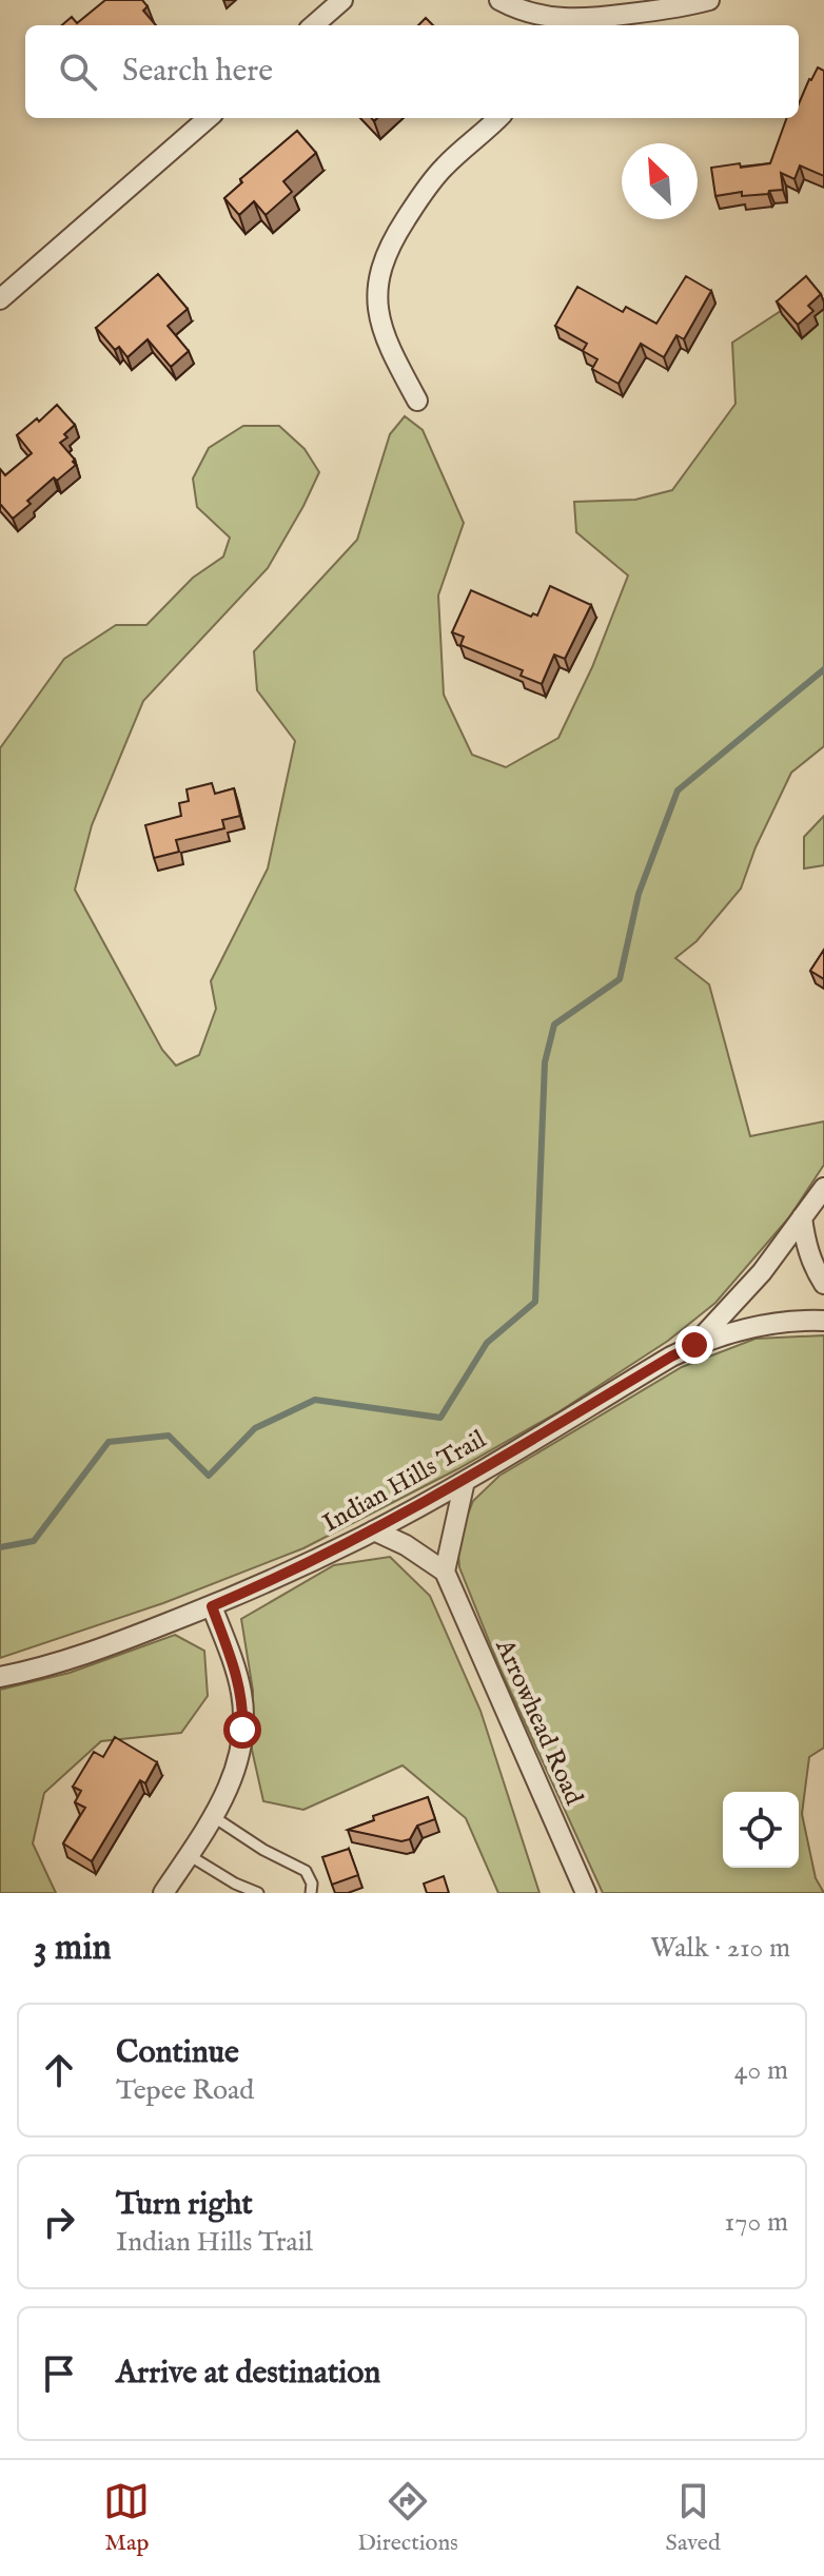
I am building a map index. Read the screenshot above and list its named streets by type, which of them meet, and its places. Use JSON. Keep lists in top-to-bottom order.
{
  "streets": {
    "street": ["Indian Hills Trail", "Arrowhead Road"]
  },
  "north": "top left",
  "page": {
    "search": "Search here",
    "heading": ["3 min", "Walk · 210 m"],
    "list": [
      ["Continue", "Tepee Road", "40 m"],
      ["Turn right", "Indian Hills Trail", "170 m"],
      "Arrive at destination"
    ],
    "nav": ["Map", "Directions", "Saved"]
  }
}
